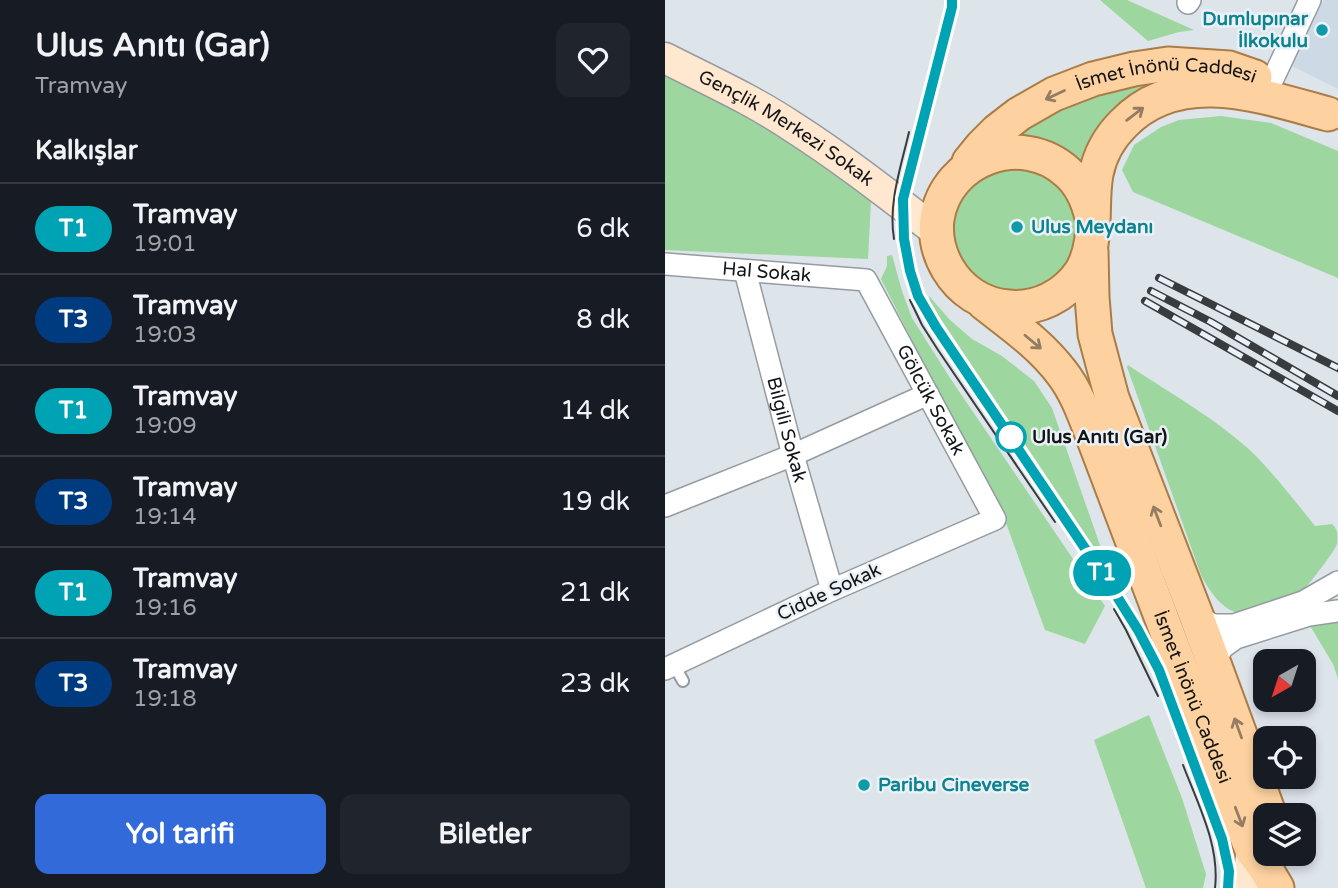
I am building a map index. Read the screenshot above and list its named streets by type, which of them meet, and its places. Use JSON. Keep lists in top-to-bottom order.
{
  "streets": {
    "main road": ["İsmet İnönü Caddesi", "Gençlik Merkezi Sokak"],
    "street": [
      "Hal Sokak",
      "Gölcük Sokak",
      "Bilgili Sokak",
      "Cidde Sokak"
    ]
  },
  "crossings": [
    ["İsmet İnönü Caddesi", "Gençlik Merkezi Sokak"],
    ["Hal Sokak", "Gölcük Sokak"],
    ["Hal Sokak", "Bilgili Sokak"],
    ["Gölcük Sokak", "Cidde Sokak"],
    ["Bilgili Sokak", "Cidde Sokak"]
  ],
  "places": [
    "Dumlupınar İlkokulu",
    "Ulus Meydanı",
    "Ulus Anıtı (Gar)",
    "Paribu Cineverse"
  ],
  "lines": ["tram line T1"],
  "north": "bottom left",
  "page": {
    "heading": [
      ["Ulus Anıtı (Gar)", "Tramvay"],
      "Kalkışlar"
    ],
    "on_map": "T1",
    "list": [
      {
        "mark": "T1",
        "name": "Tramvay",
        "note": "19:01",
        "value": "6 dk"
      },
      {
        "mark": "T3",
        "name": "Tramvay",
        "note": "19:03",
        "value": "8 dk"
      },
      {
        "mark": "T1",
        "name": "Tramvay",
        "note": "19:09",
        "value": "14 dk"
      },
      {
        "mark": "T3",
        "name": "Tramvay",
        "note": "19:14",
        "value": "19 dk"
      },
      {
        "mark": "T1",
        "name": "Tramvay",
        "note": "19:16",
        "value": "21 dk"
      },
      {
        "mark": "T3",
        "name": "Tramvay",
        "note": "19:18",
        "value": "23 dk"
      }
    ],
    "buttons": ["Yol tarifi", "Biletler"]
  }
}
